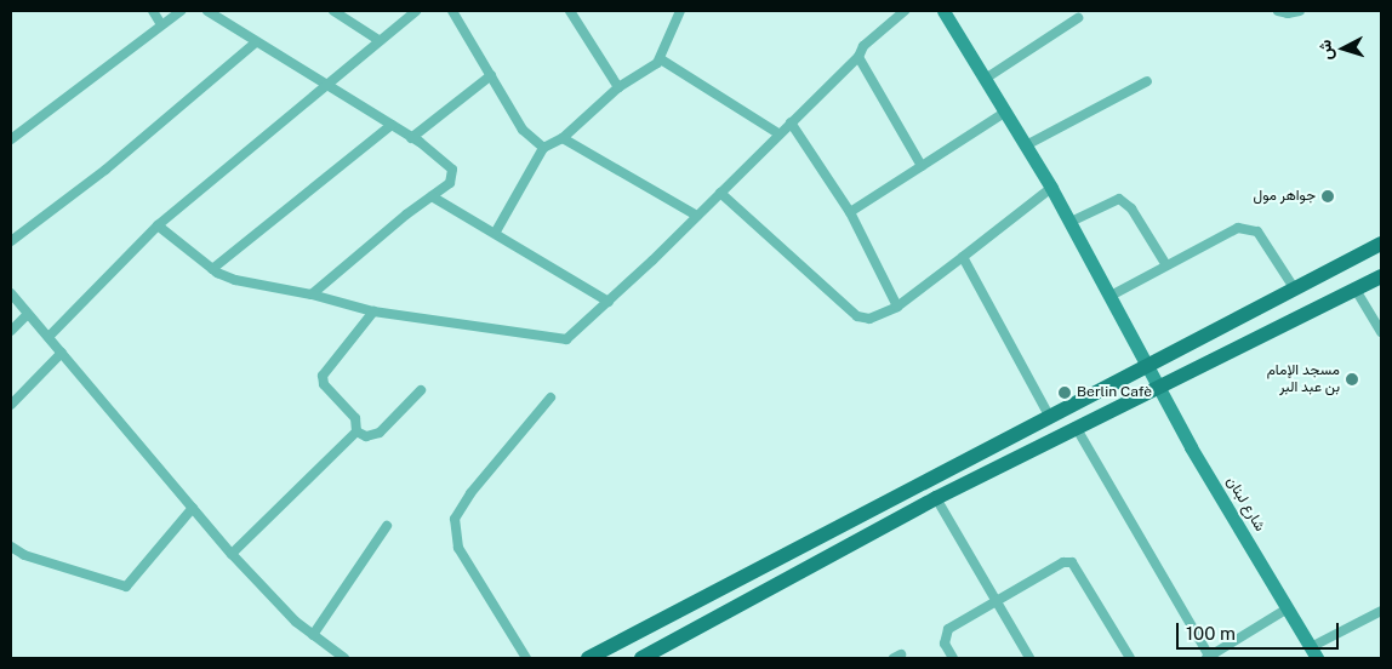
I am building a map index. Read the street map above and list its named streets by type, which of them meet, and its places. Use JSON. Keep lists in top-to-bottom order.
{
  "streets": {
    "street": ["شارع لبنان"]
  },
  "places": ["جواهر مول", "مسجد الإمام بن عبد البر", "Berlin Cafè"],
  "scale_bar": "100 m",
  "north": "left"
}
